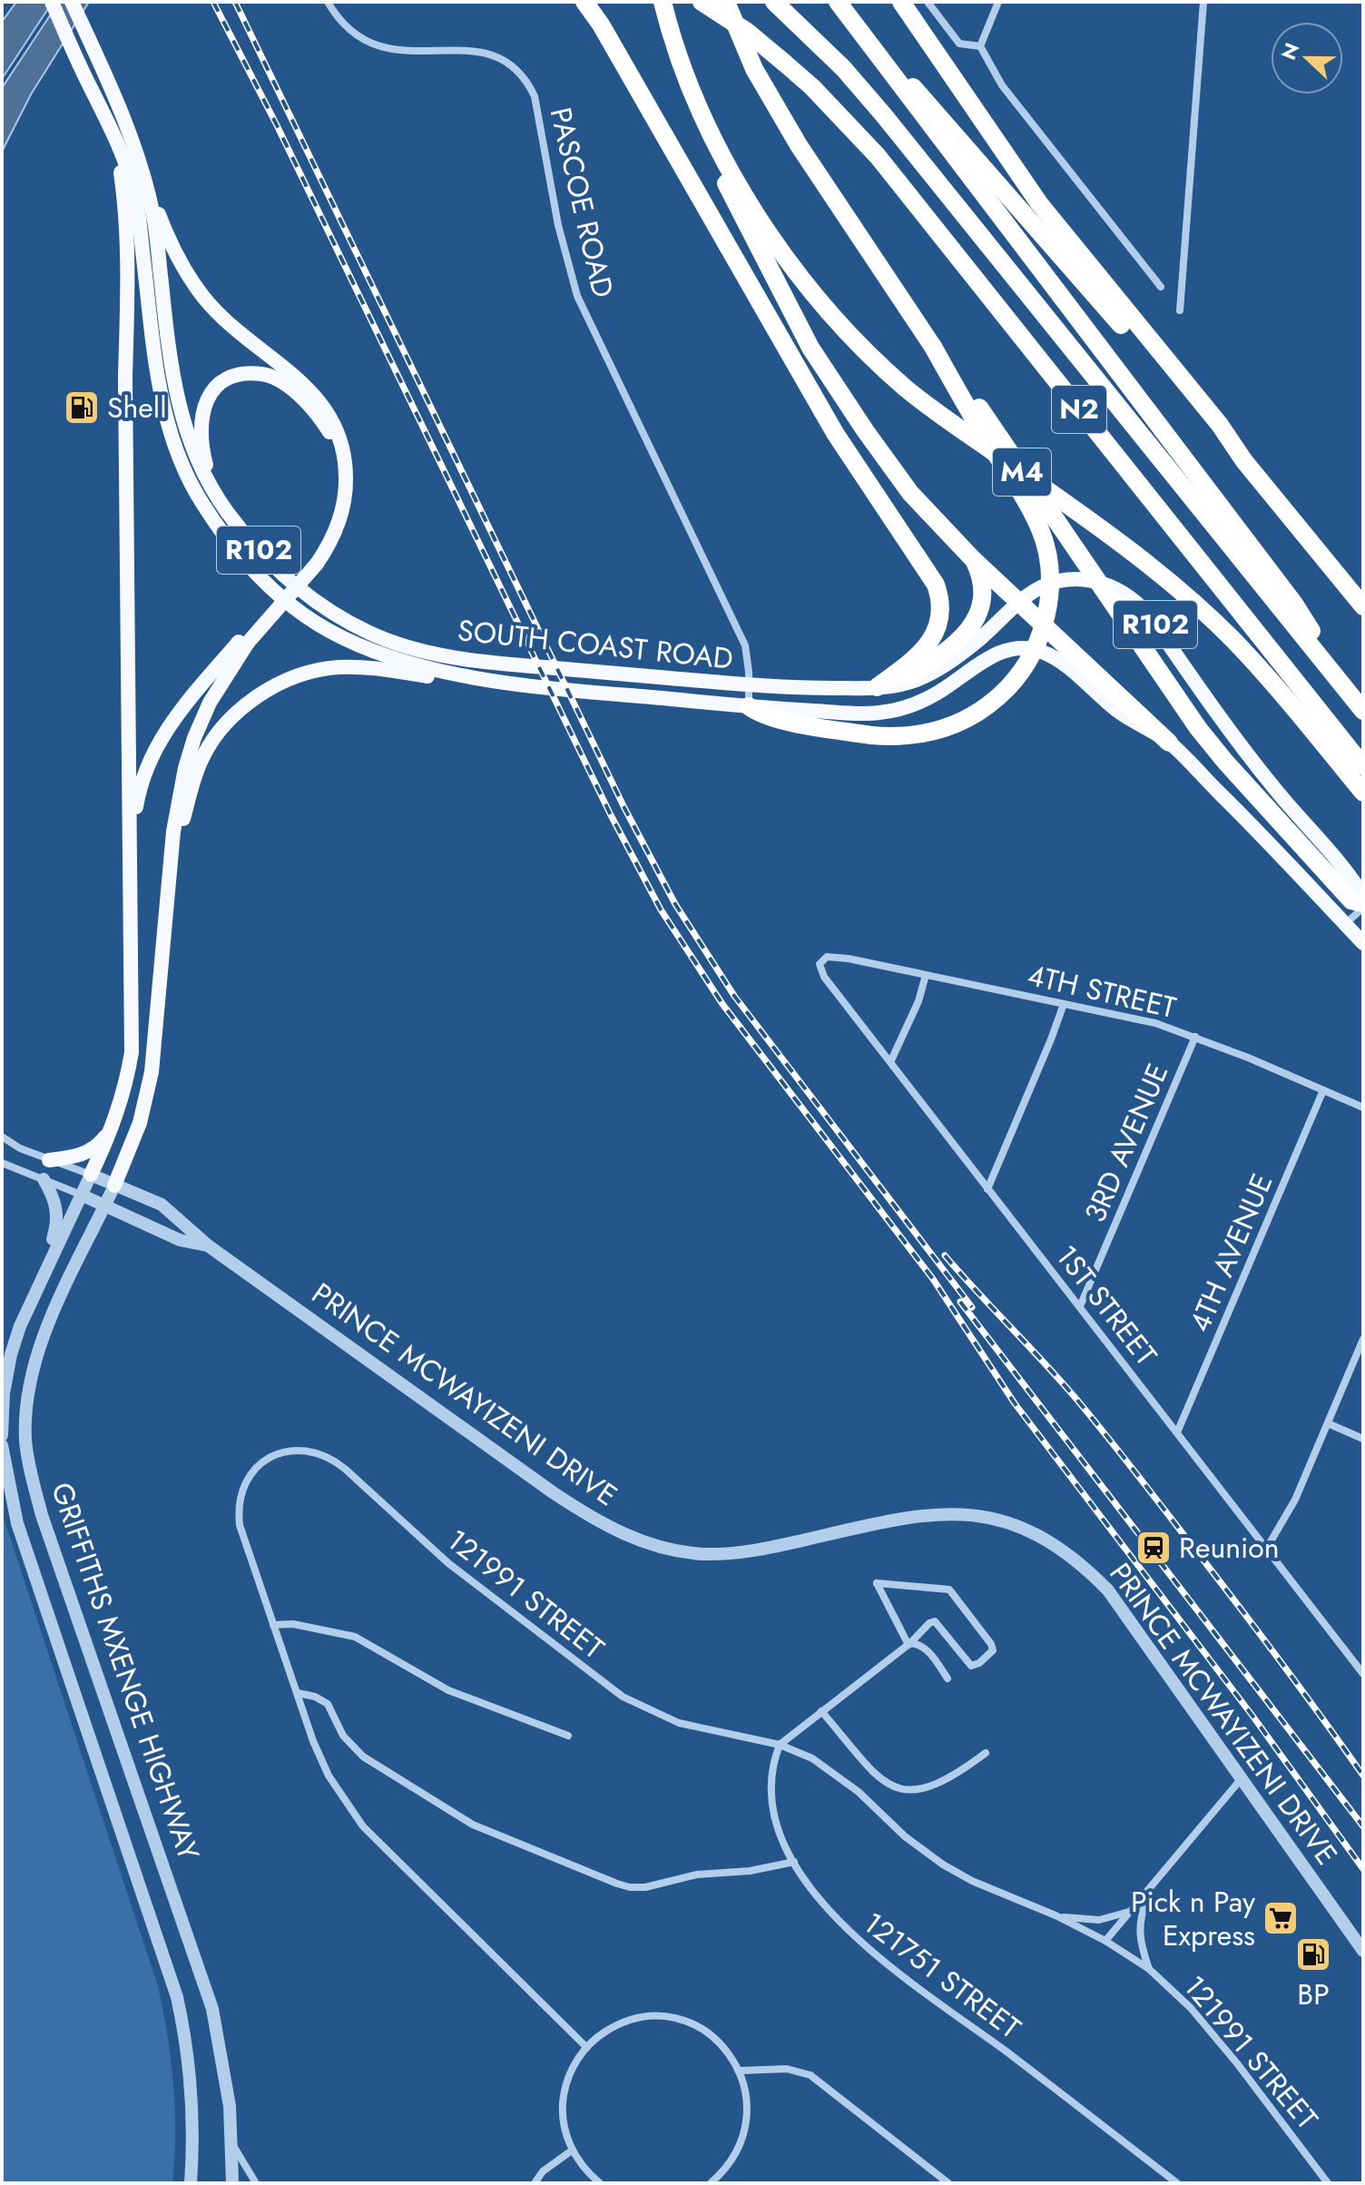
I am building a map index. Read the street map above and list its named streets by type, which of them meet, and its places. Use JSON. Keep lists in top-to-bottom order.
{
  "streets": {
    "highway": ["N2", "M4"],
    "main road": ["R102", "SOUTH COAST ROAD"],
    "street": [
      "PASCOE ROAD",
      "4TH STREET",
      "3RD AVENUE",
      "4TH AVENUE",
      "1ST STREET",
      "PRINCE MCWAYIZENI DRIVE",
      "121991 STREET",
      "GRIFFITHS MXENGE HIGHWAY",
      "121751 STREET"
    ]
  },
  "crossings": [
    ["PASCOE ROAD", "SOUTH COAST ROAD"],
    ["4TH STREET", "3RD AVENUE"],
    ["4TH STREET", "4TH AVENUE"],
    ["4TH STREET", "1ST STREET"],
    ["3RD AVENUE", "1ST STREET"],
    ["4TH AVENUE", "1ST STREET"],
    ["PRINCE MCWAYIZENI DRIVE", "GRIFFITHS MXENGE HIGHWAY"],
    ["121991 STREET", "121751 STREET"]
  ],
  "places": {
    "fuel station": ["Shell", "BP"],
    "station": ["Reunion"],
    "supermarket": ["Pick n Pay Express"]
  },
  "north": "left"
}
